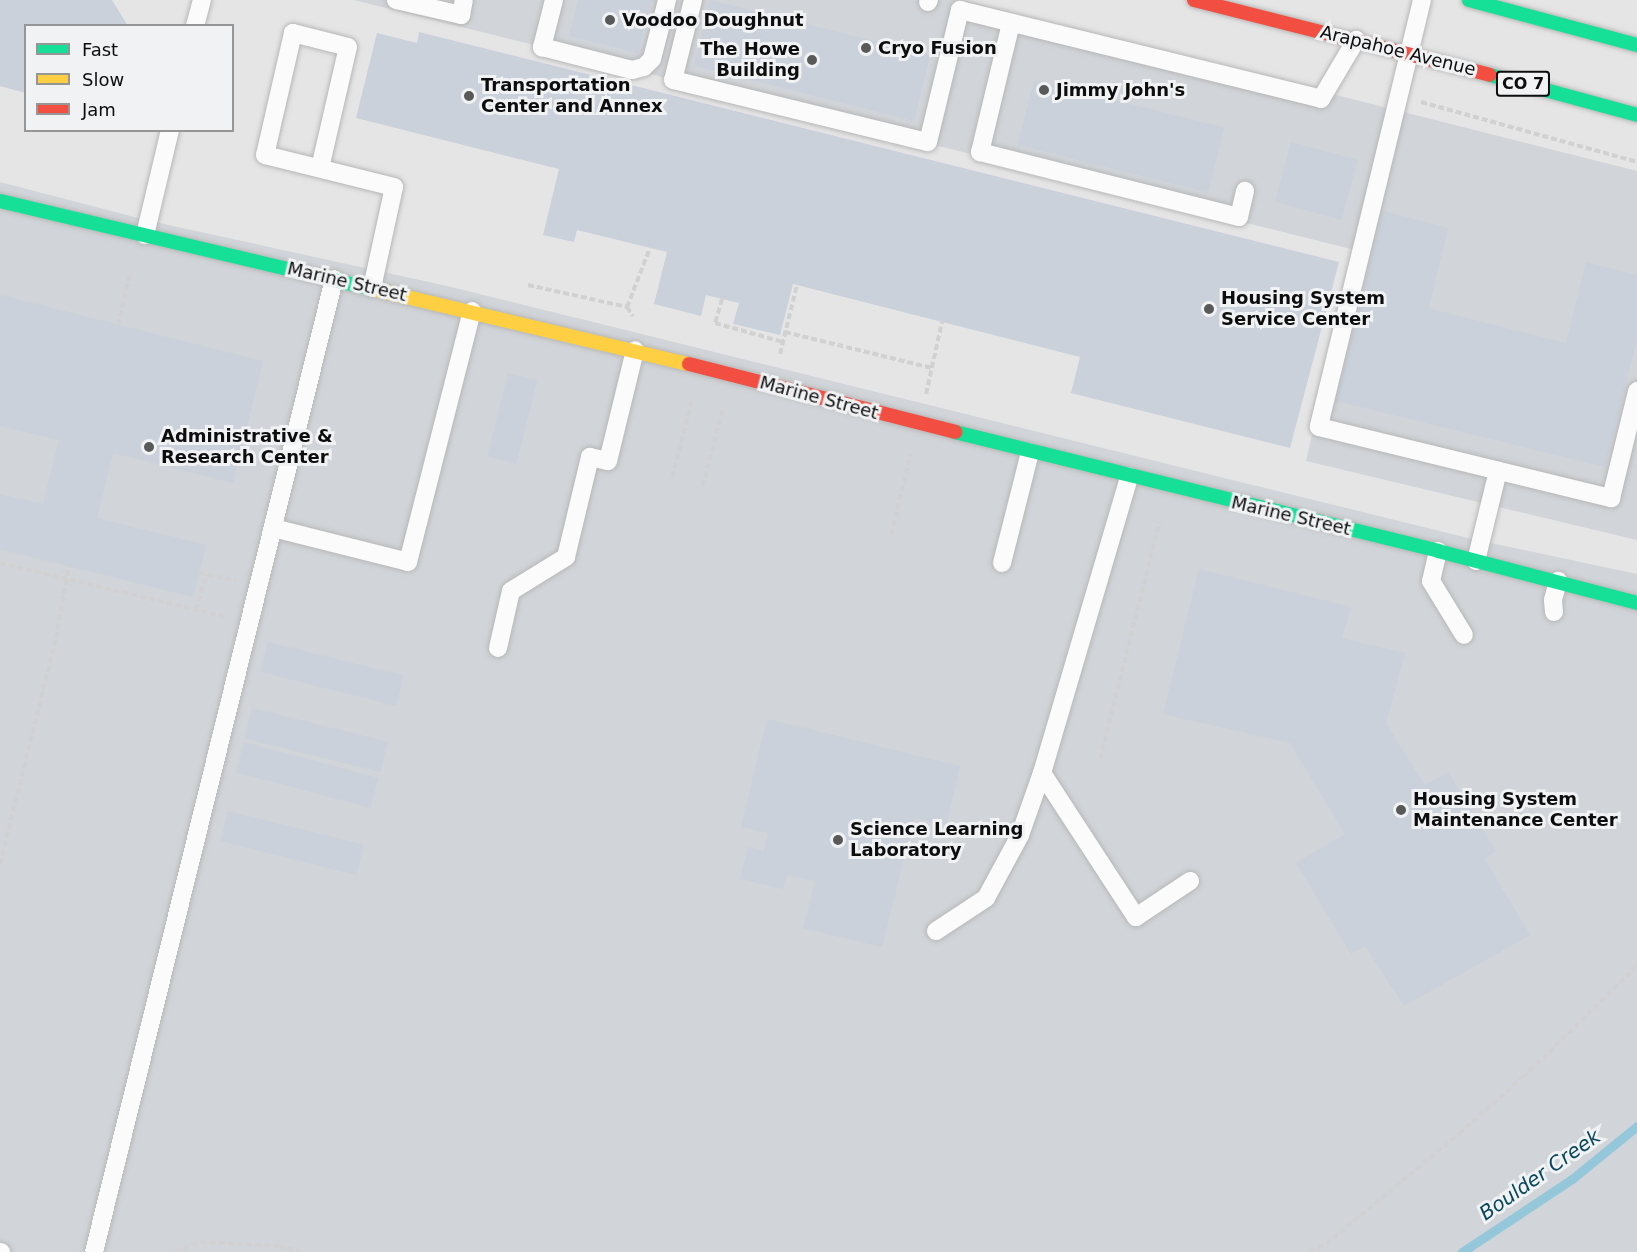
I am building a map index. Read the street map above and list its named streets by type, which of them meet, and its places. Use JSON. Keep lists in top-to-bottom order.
{
  "streets": {
    "street": ["Arapahoe Avenue", "CO 7", "Marine Street"]
  },
  "water": ["Boulder Creek"],
  "places": [
    "Voodoo Doughnut",
    "Cryo Fusion",
    "The Howe Building",
    "Jimmy John's",
    "Transportation Center and Annex",
    "Housing System Service Center",
    "Administrative & Research Center",
    "Housing System Maintenance Center",
    "Science Learning Laboratory"
  ],
  "legend": ["Fast", "Slow", "Jam"]
}
